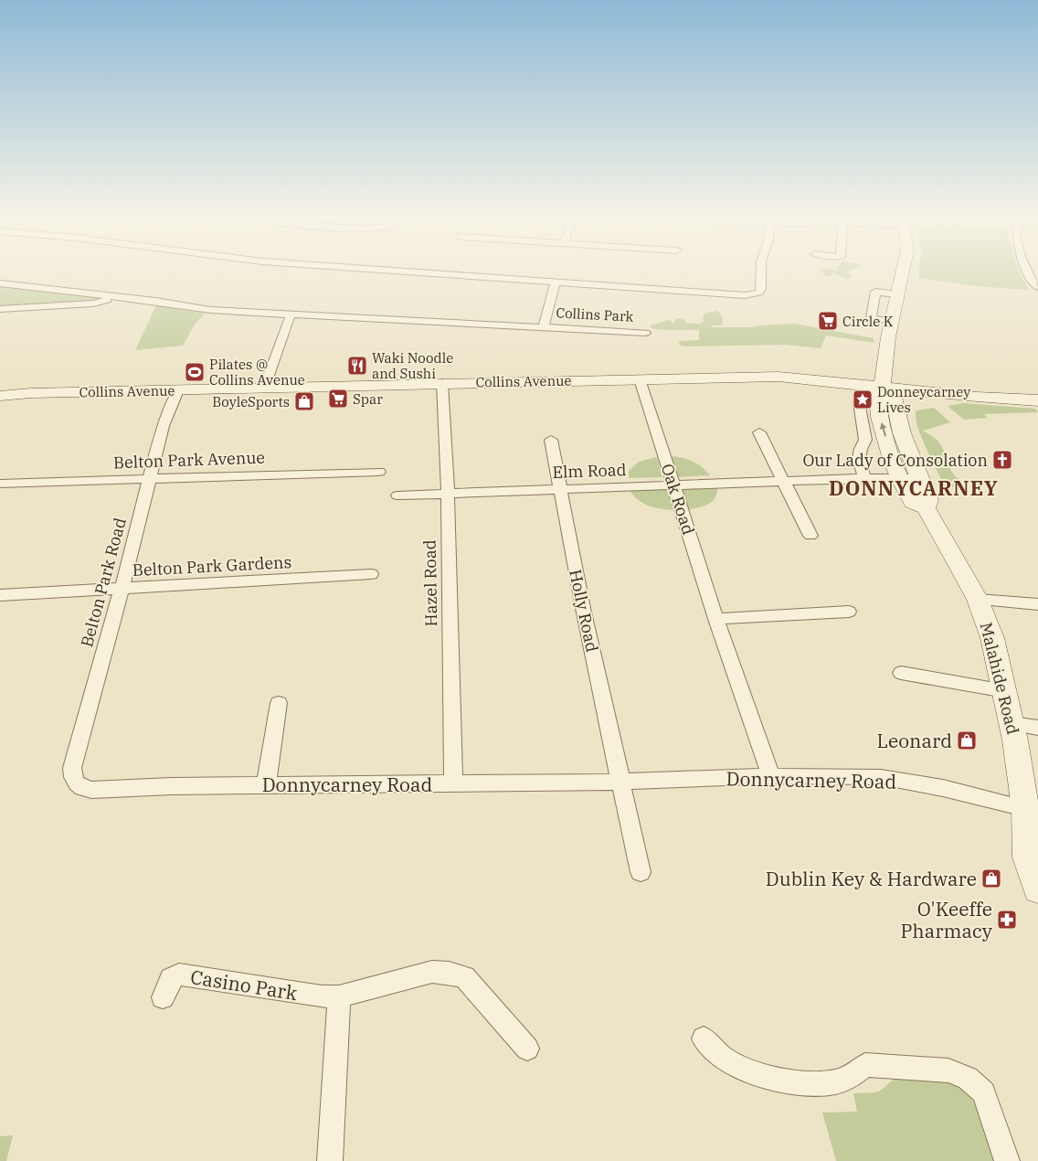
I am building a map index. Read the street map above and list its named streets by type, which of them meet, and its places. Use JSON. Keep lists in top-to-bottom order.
{
  "streets": {
    "main road": ["Collins Avenue", "Malahide Road"],
    "street": [
      "Collins Park",
      "Belton Park Avenue",
      "Elm Road",
      "Oak Road",
      "Belton Park Gardens",
      "Belton Park Road",
      "Hazel Road",
      "Holly Road",
      "Donnycarney Road",
      "Casino Park"
    ]
  },
  "crossings": [
    ["Collins Avenue", "Oak Road"],
    ["Collins Avenue", "Belton Park Road"],
    ["Collins Avenue", "Hazel Road"],
    ["Collins Avenue", "Malahide Road"],
    ["Belton Park Avenue", "Belton Park Road"],
    ["Elm Road", "Oak Road"],
    ["Elm Road", "Hazel Road"],
    ["Elm Road", "Holly Road"],
    ["Elm Road", "Malahide Road"],
    ["Oak Road", "Donnycarney Road"],
    ["Belton Park Gardens", "Belton Park Road"],
    ["Belton Park Road", "Donnycarney Road"],
    ["Hazel Road", "Donnycarney Road"],
    ["Holly Road", "Donnycarney Road"],
    ["Malahide Road", "Donnycarney Road"]
  ],
  "districts": ["DONNYCARNEY"],
  "places": {
    "supermarket": ["Circle K", "Spar"],
    "restaurant": ["Waki Noodle and Sushi"],
    "sports": ["Pilates @ Collins Avenue"],
    "place": ["Donneycarney Lives"],
    "shop": ["BoyleSports", "Leonard", "Dublin Key & Hardware"],
    "church": ["Our Lady of Consolation"],
    "pharmacy": ["O'Keeffe Pharmacy"]
  }
}
